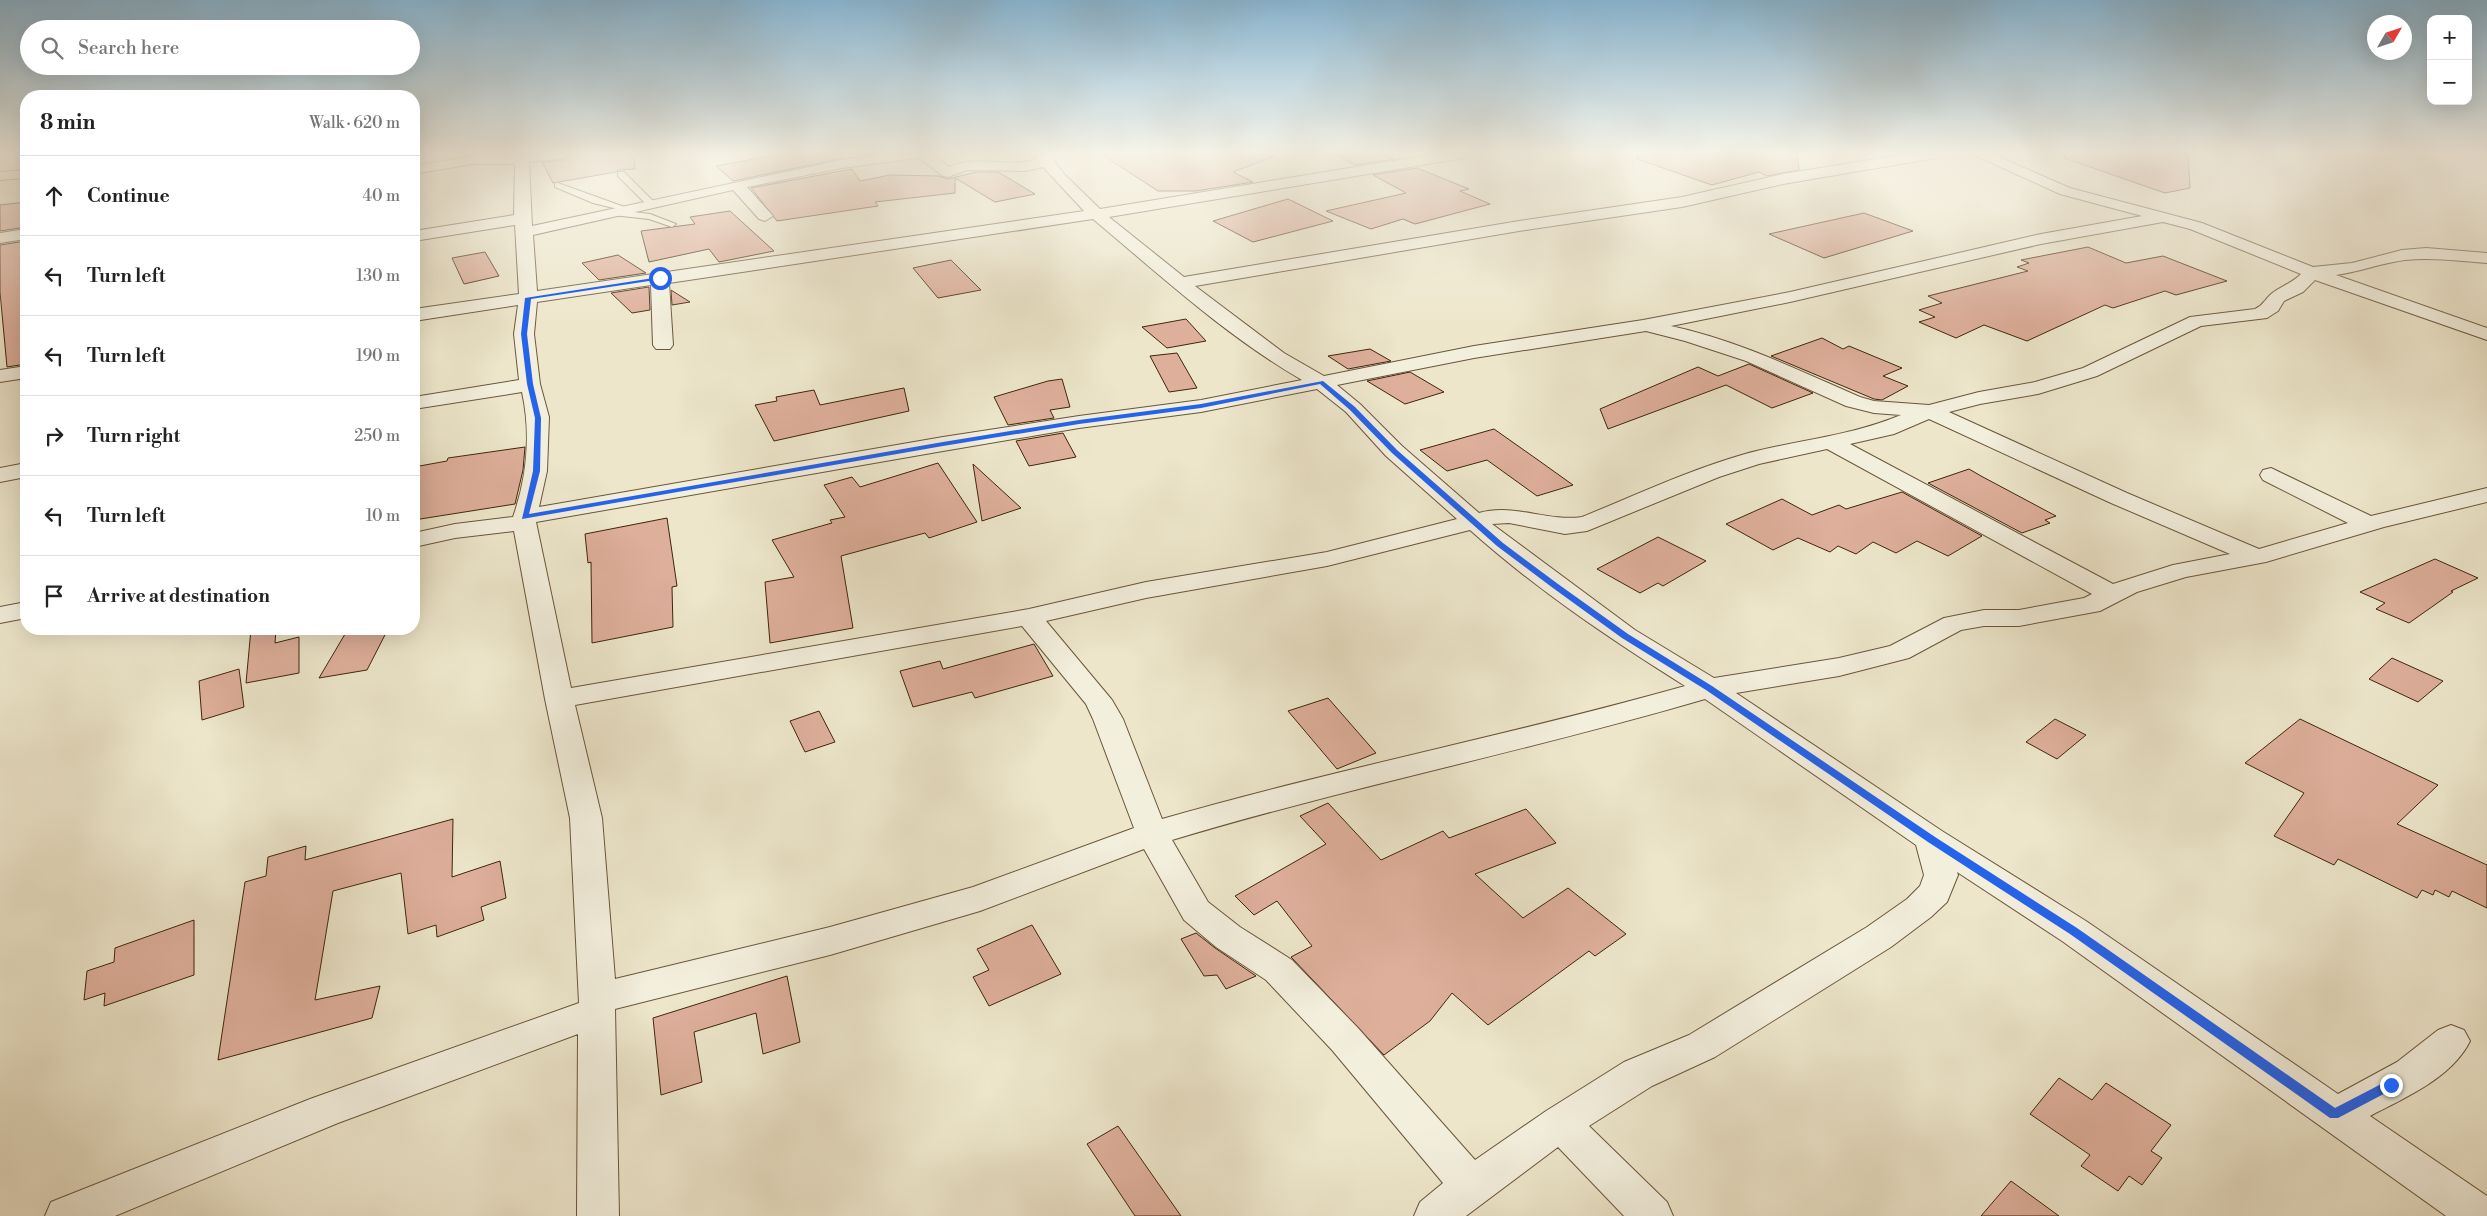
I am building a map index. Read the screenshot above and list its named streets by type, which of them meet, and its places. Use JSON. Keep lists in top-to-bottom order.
{
  "north": "top right",
  "page": {
    "map_buttons": ["+", "−"],
    "search": "Search here",
    "heading": ["8 min", "Walk · 620 m"],
    "list": [
      ["Continue", "40 m"],
      ["Turn left", "130 m"],
      ["Turn left", "190 m"],
      ["Turn right", "250 m"],
      ["Turn left", "10 m"],
      "Arrive at destination"
    ]
  }
}
